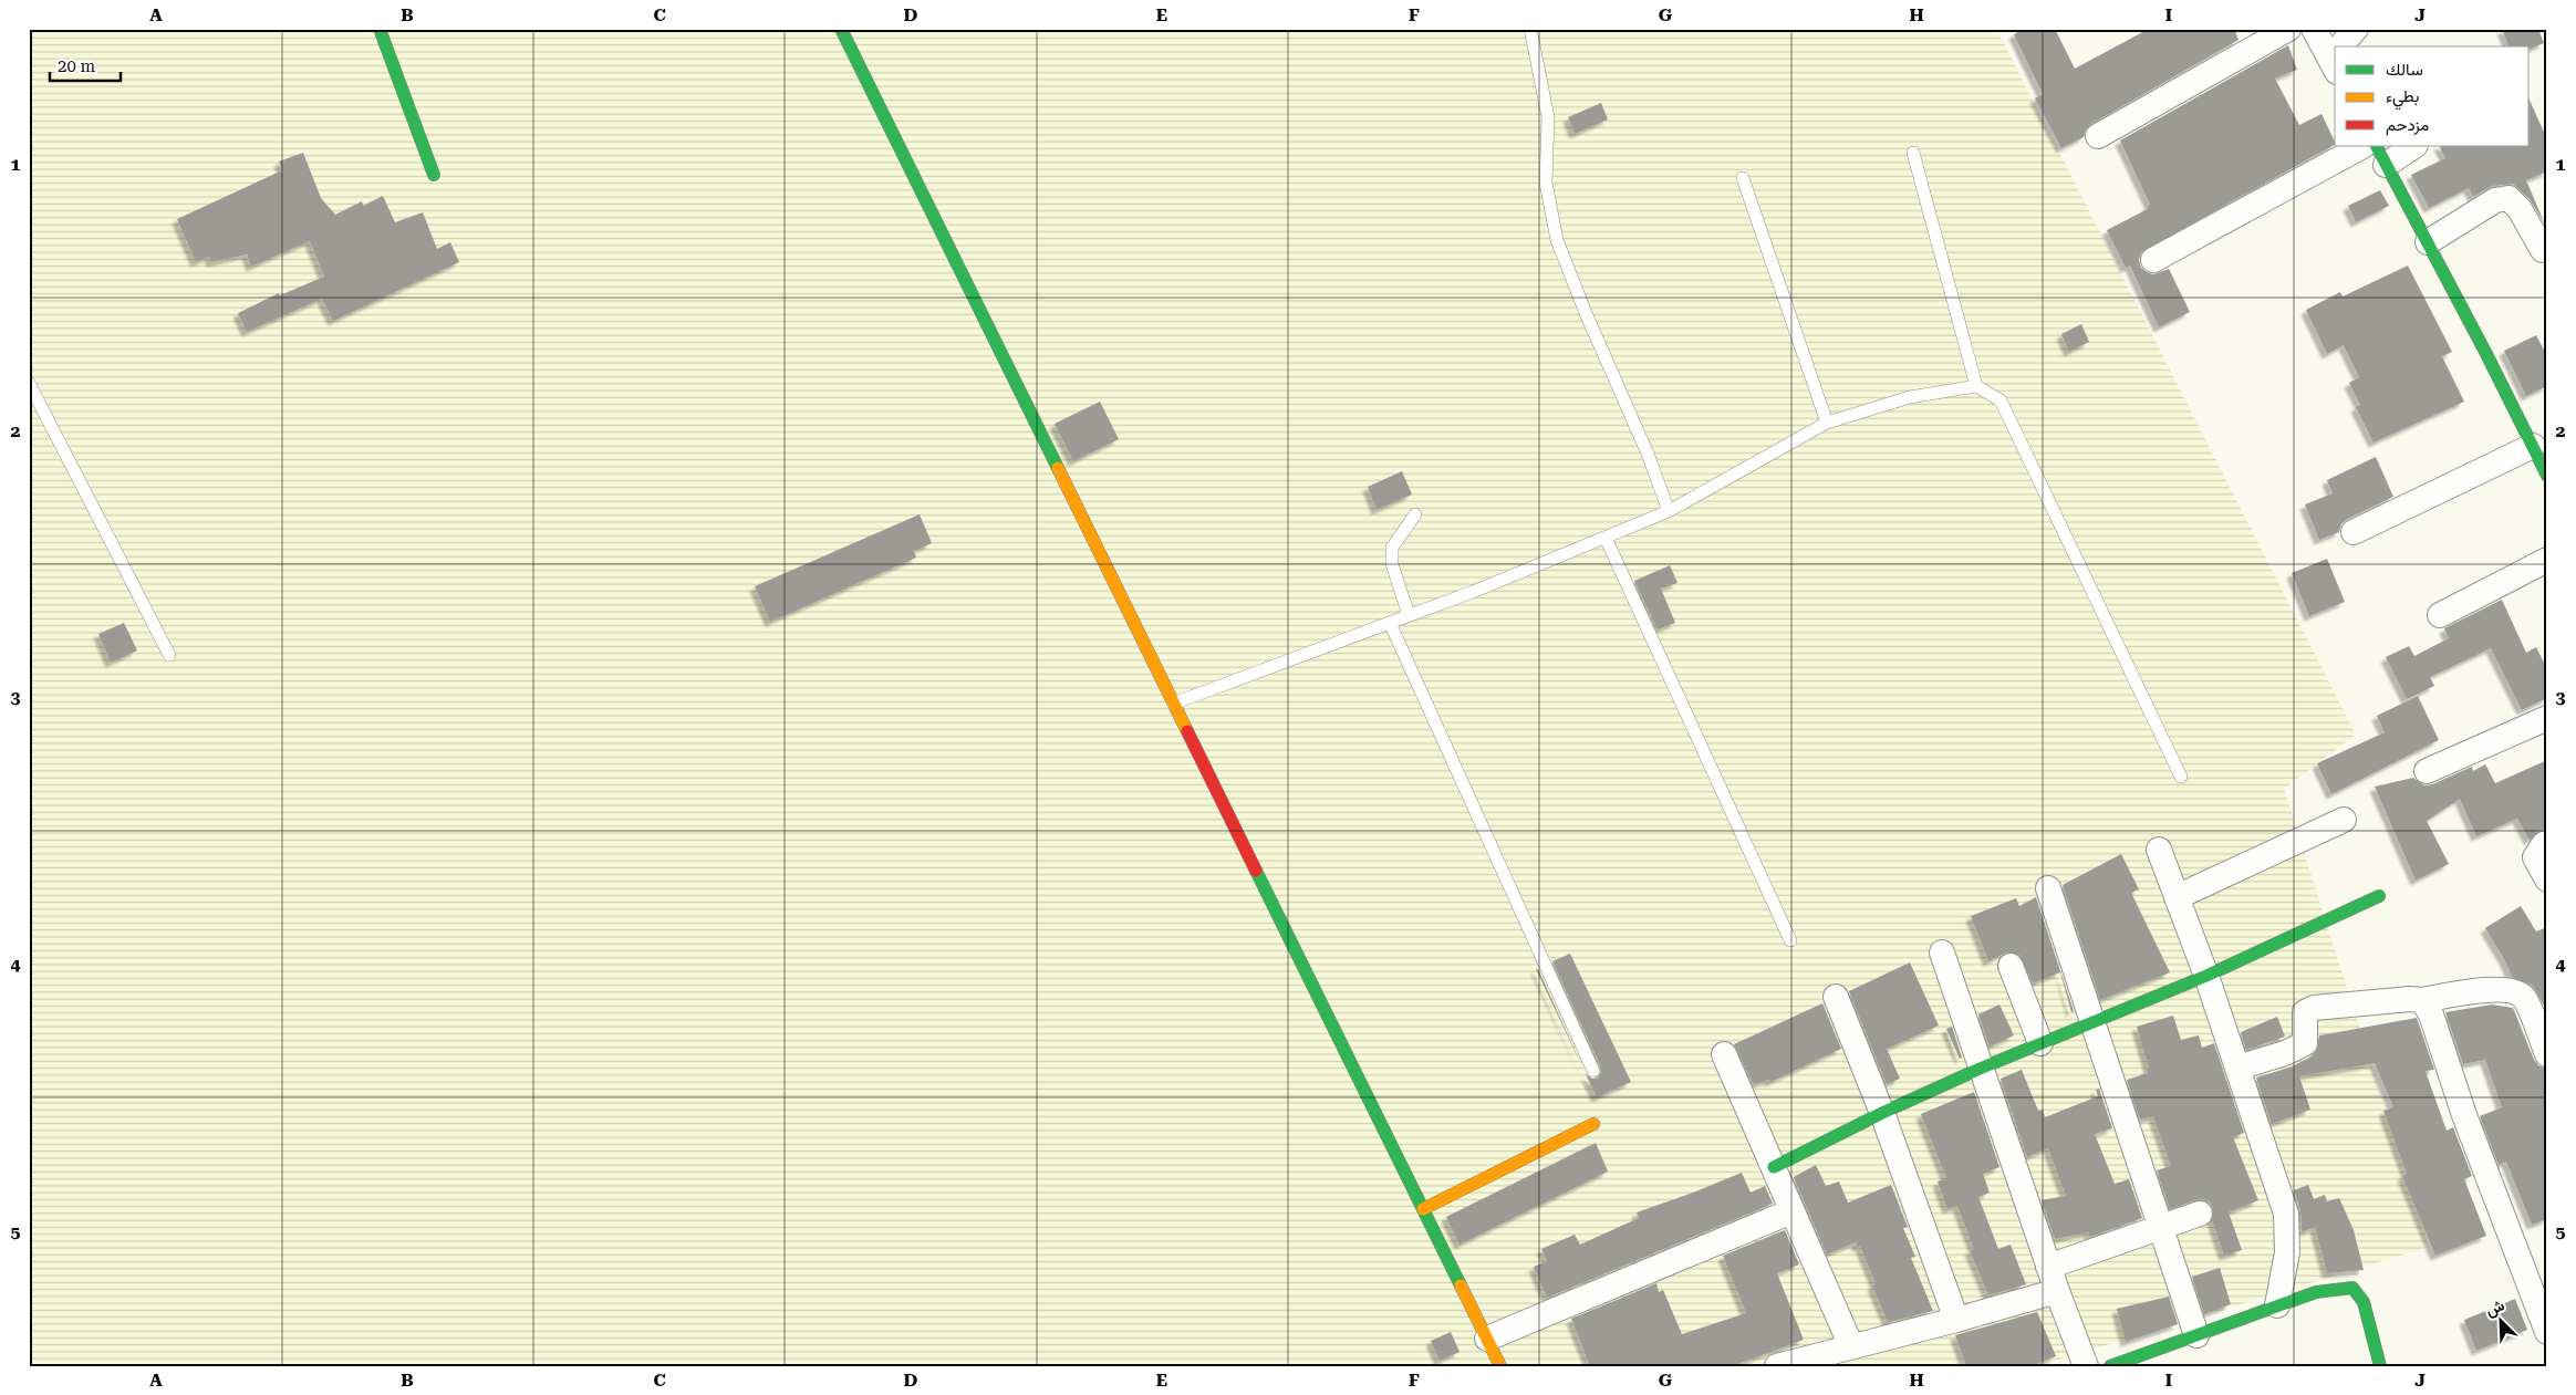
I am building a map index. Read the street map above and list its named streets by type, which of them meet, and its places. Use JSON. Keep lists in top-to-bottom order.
{
  "legend": ["سالك", "بطيء", "مزدحم"],
  "scale_bar": "20 m",
  "north": "top left",
  "grid": {
    "columns": [
      "A",
      "B",
      "C",
      "D",
      "E",
      "F",
      "G",
      "H",
      "I",
      "J"
    ],
    "rows": [
      "1",
      "2",
      "3",
      "4",
      "5"
    ]
  }
}
